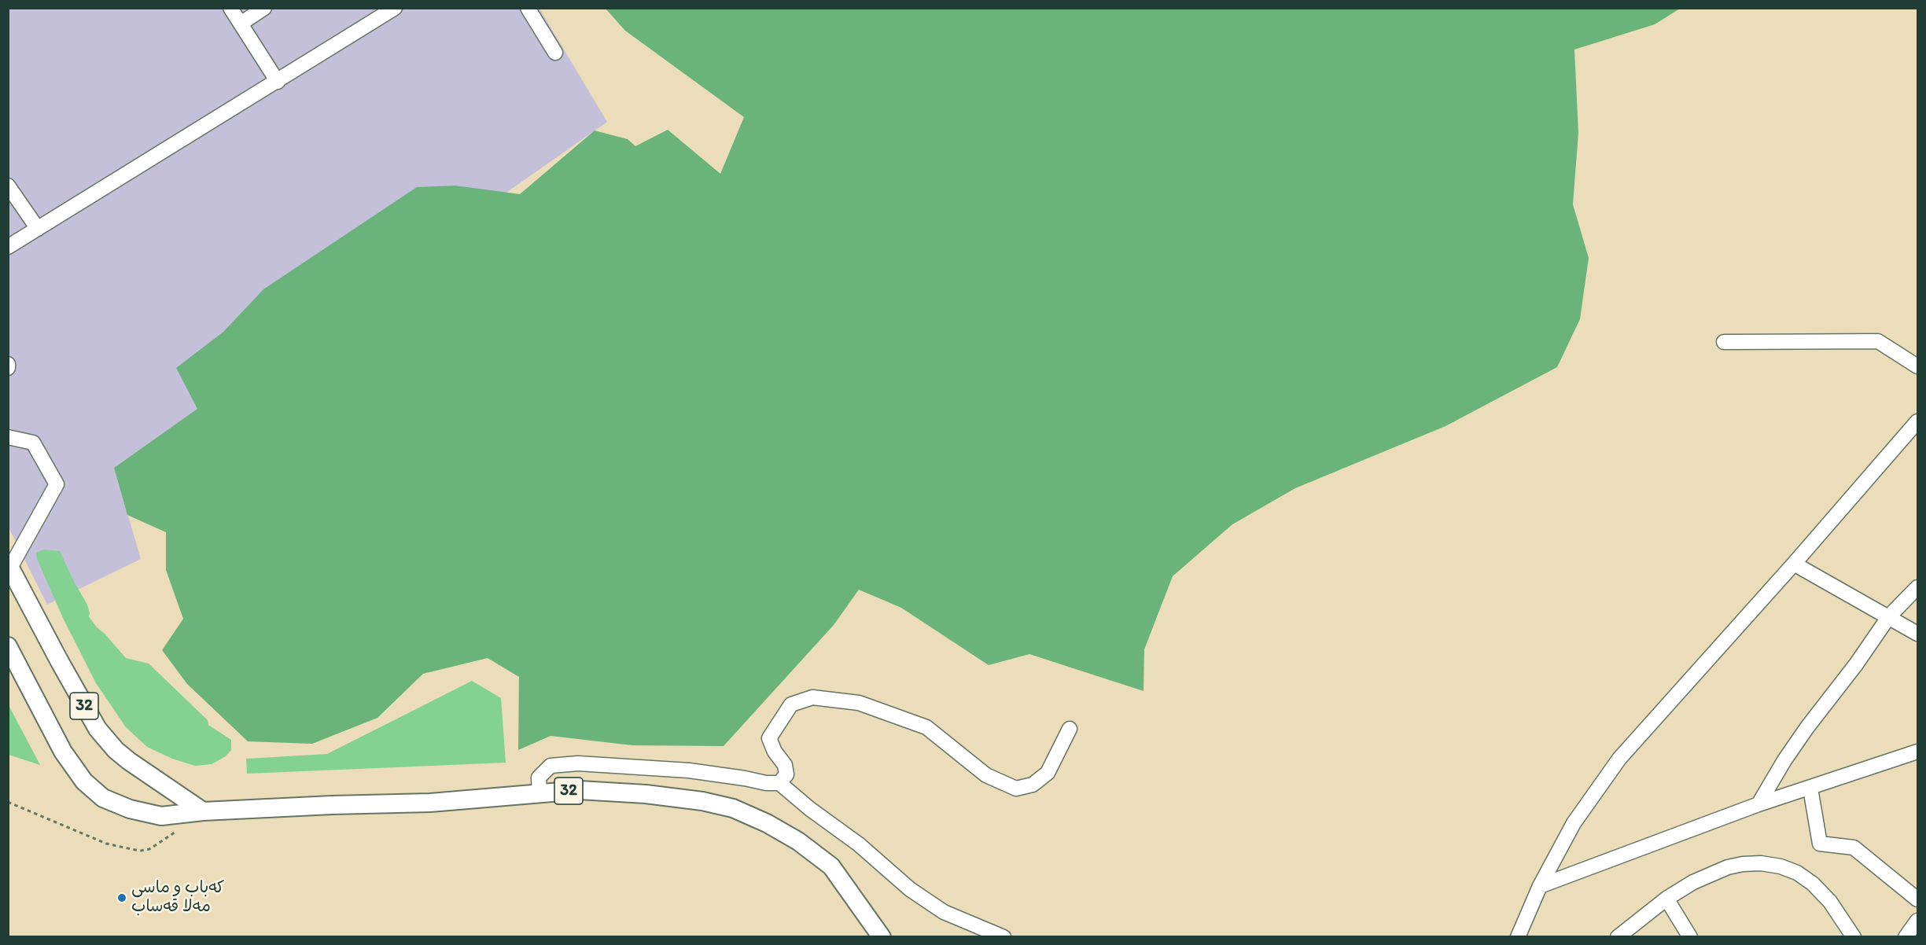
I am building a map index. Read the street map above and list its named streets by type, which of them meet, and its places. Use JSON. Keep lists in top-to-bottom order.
{
  "streets": {
    "main road": ["32"]
  },
  "places": ["کەباب و ماسی مەلا قەساب"]
}
